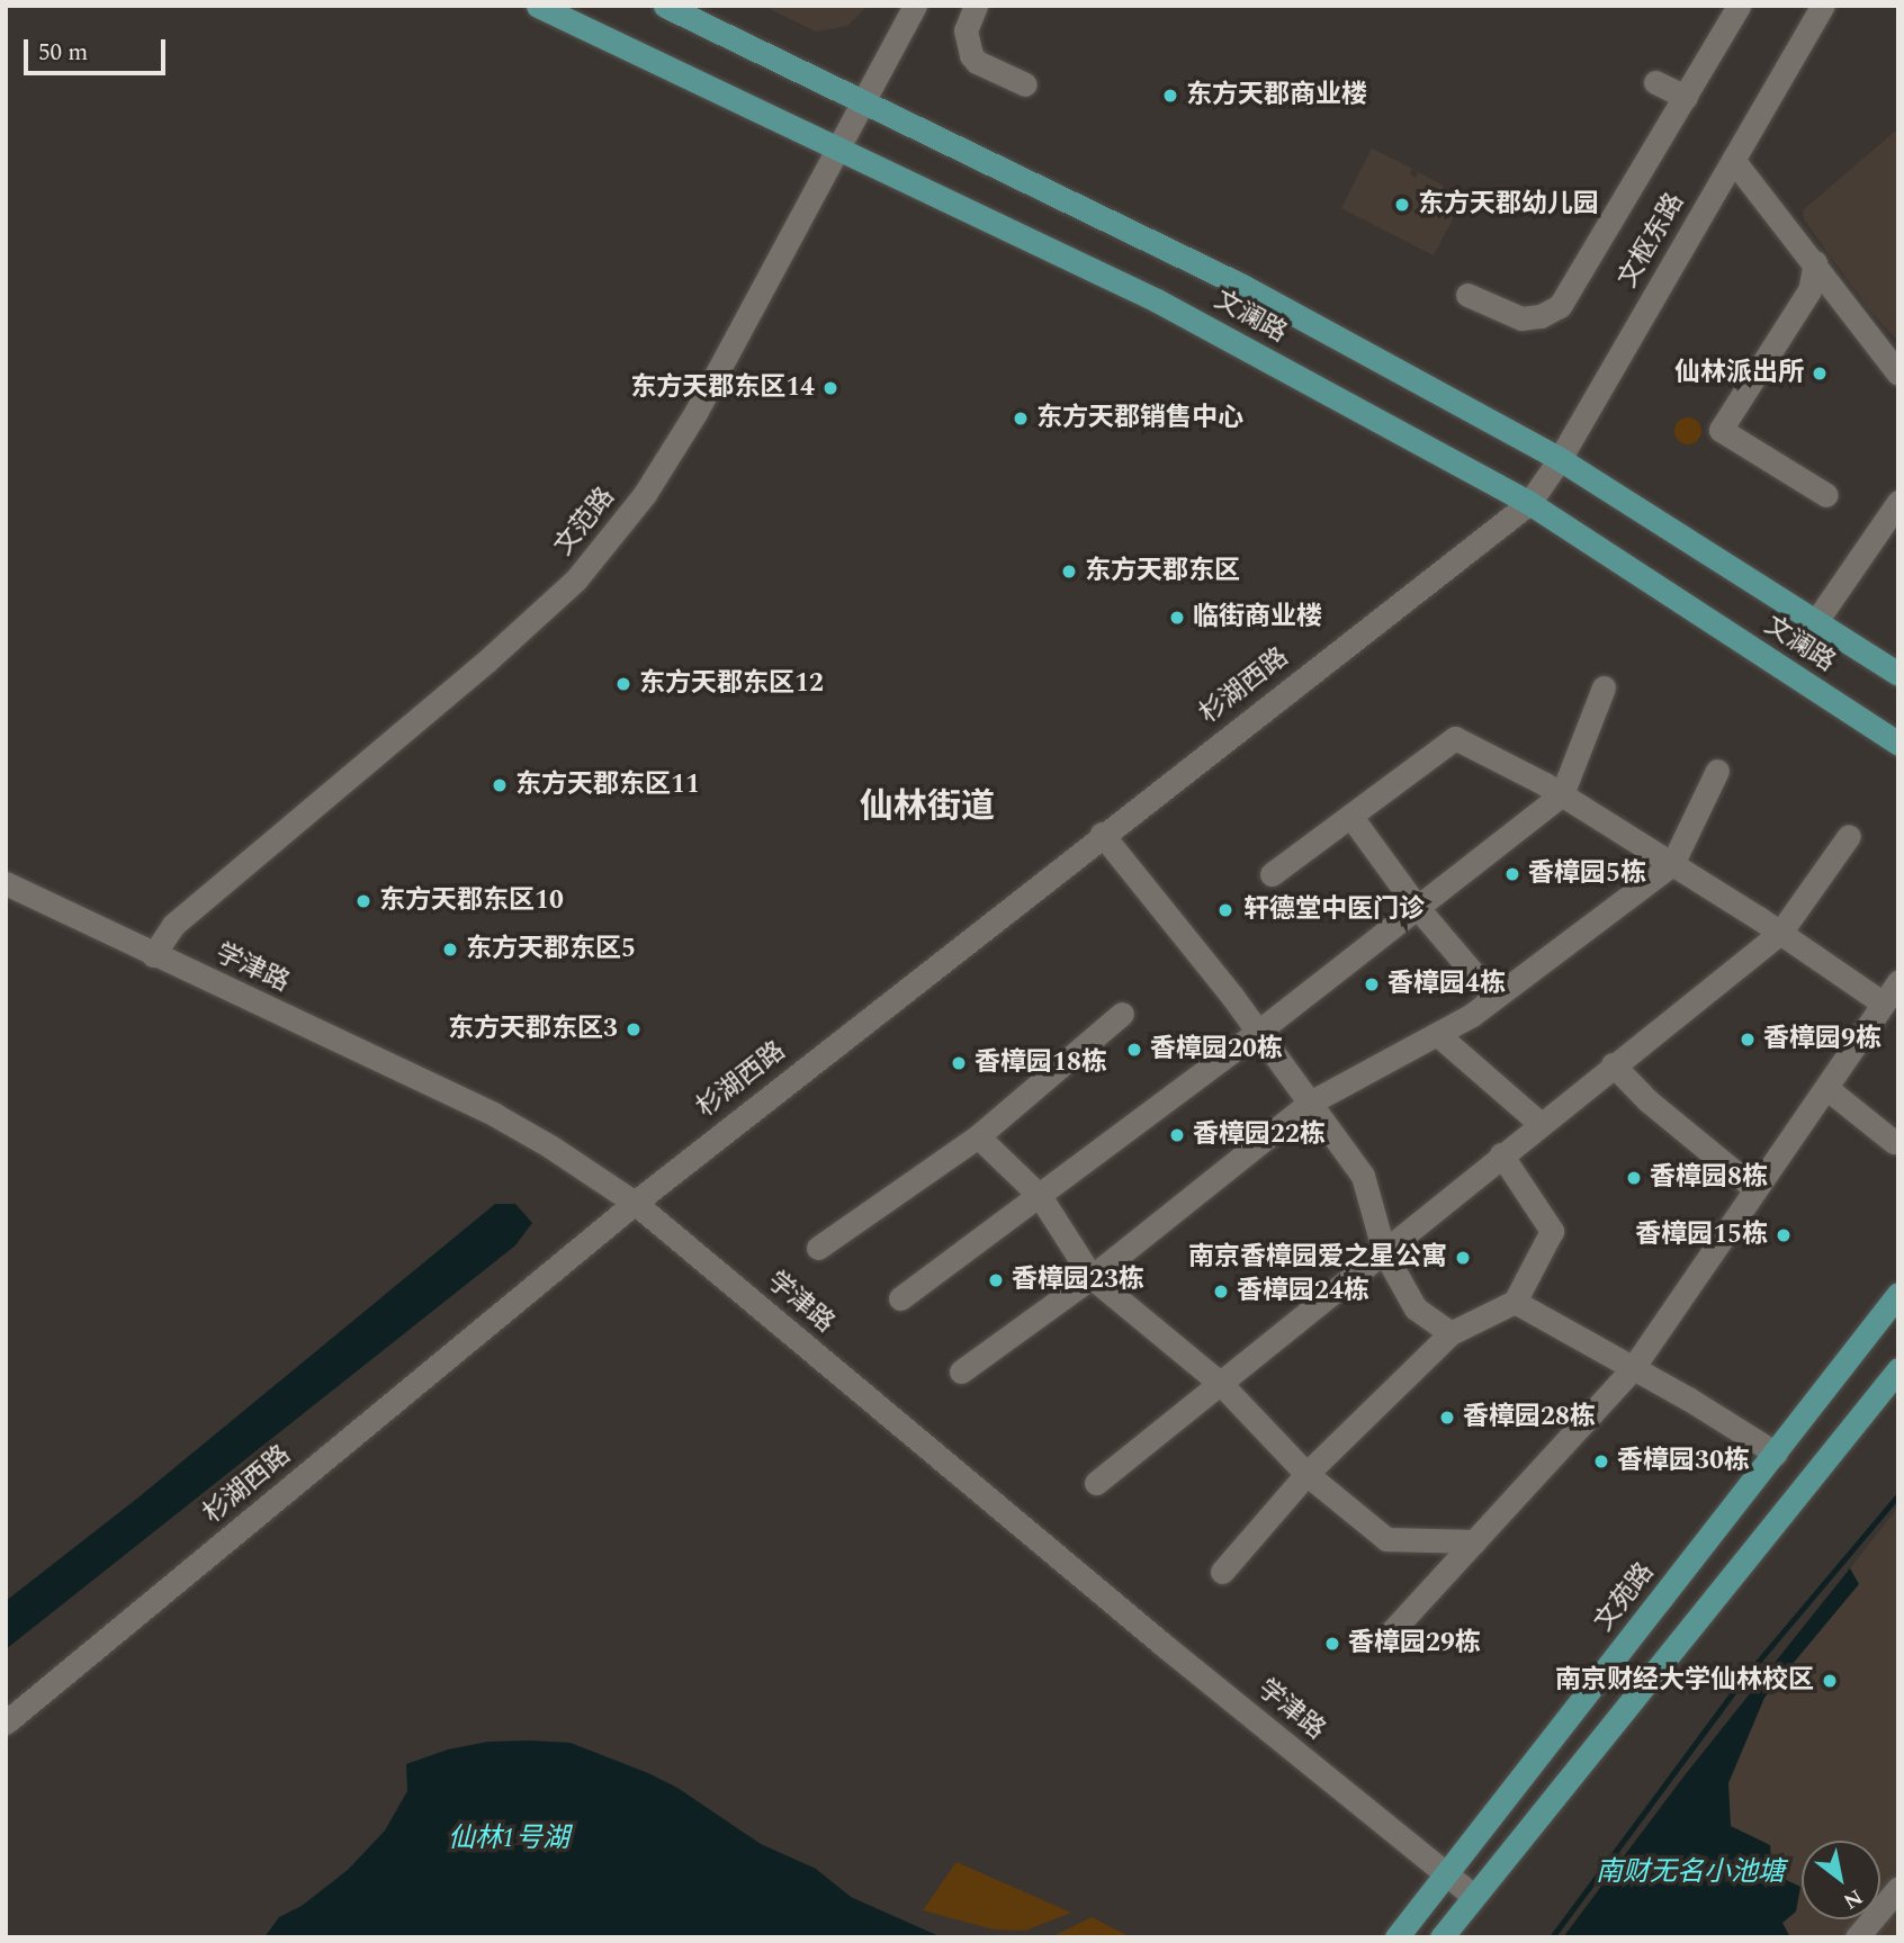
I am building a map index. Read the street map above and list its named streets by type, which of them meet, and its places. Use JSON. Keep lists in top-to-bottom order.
{
  "streets": {
    "main road": ["文澜路", "文苑路"],
    "street": [
      "文枢东路",
      "文范路",
      "杉湖西路",
      "学津路"
    ]
  },
  "crossings": [
    ["文枢东路", "文澜路"],
    ["文枢东路", "杉湖西路"],
    ["文澜路", "文范路"],
    ["文澜路", "杉湖西路"],
    ["文范路", "学津路"],
    ["杉湖西路", "学津路"],
    ["学津路", "文苑路"]
  ],
  "districts": ["仙林街道"],
  "water": ["仙林1号湖", "南财无名小池塘"],
  "places": [
    "东方天郡商业楼",
    "东方天郡幼儿园",
    "仙林派出所",
    "东方天郡东区14",
    "东方天郡销售中心",
    "东方天郡东区",
    "临街商业楼",
    "东方天郡东区12",
    "东方天郡东区11",
    "香樟园5栋",
    "东方天郡东区10",
    "轩德堂中医门诊",
    "东方天郡东区5",
    "香樟园4栋",
    "东方天郡东区3",
    "香樟园9栋",
    "香樟园20栋",
    "香樟园18栋",
    "香樟园22栋",
    "香樟园8栋",
    "香樟园15栋",
    "南京香樟园爱之星公寓",
    "香樟园23栋",
    "香樟园24栋",
    "香樟园28栋",
    "香樟园30栋",
    "香樟园29栋",
    "南京财经大学仙林校区"
  ],
  "scale_bar": "50 m",
  "north": "bottom right"
}
